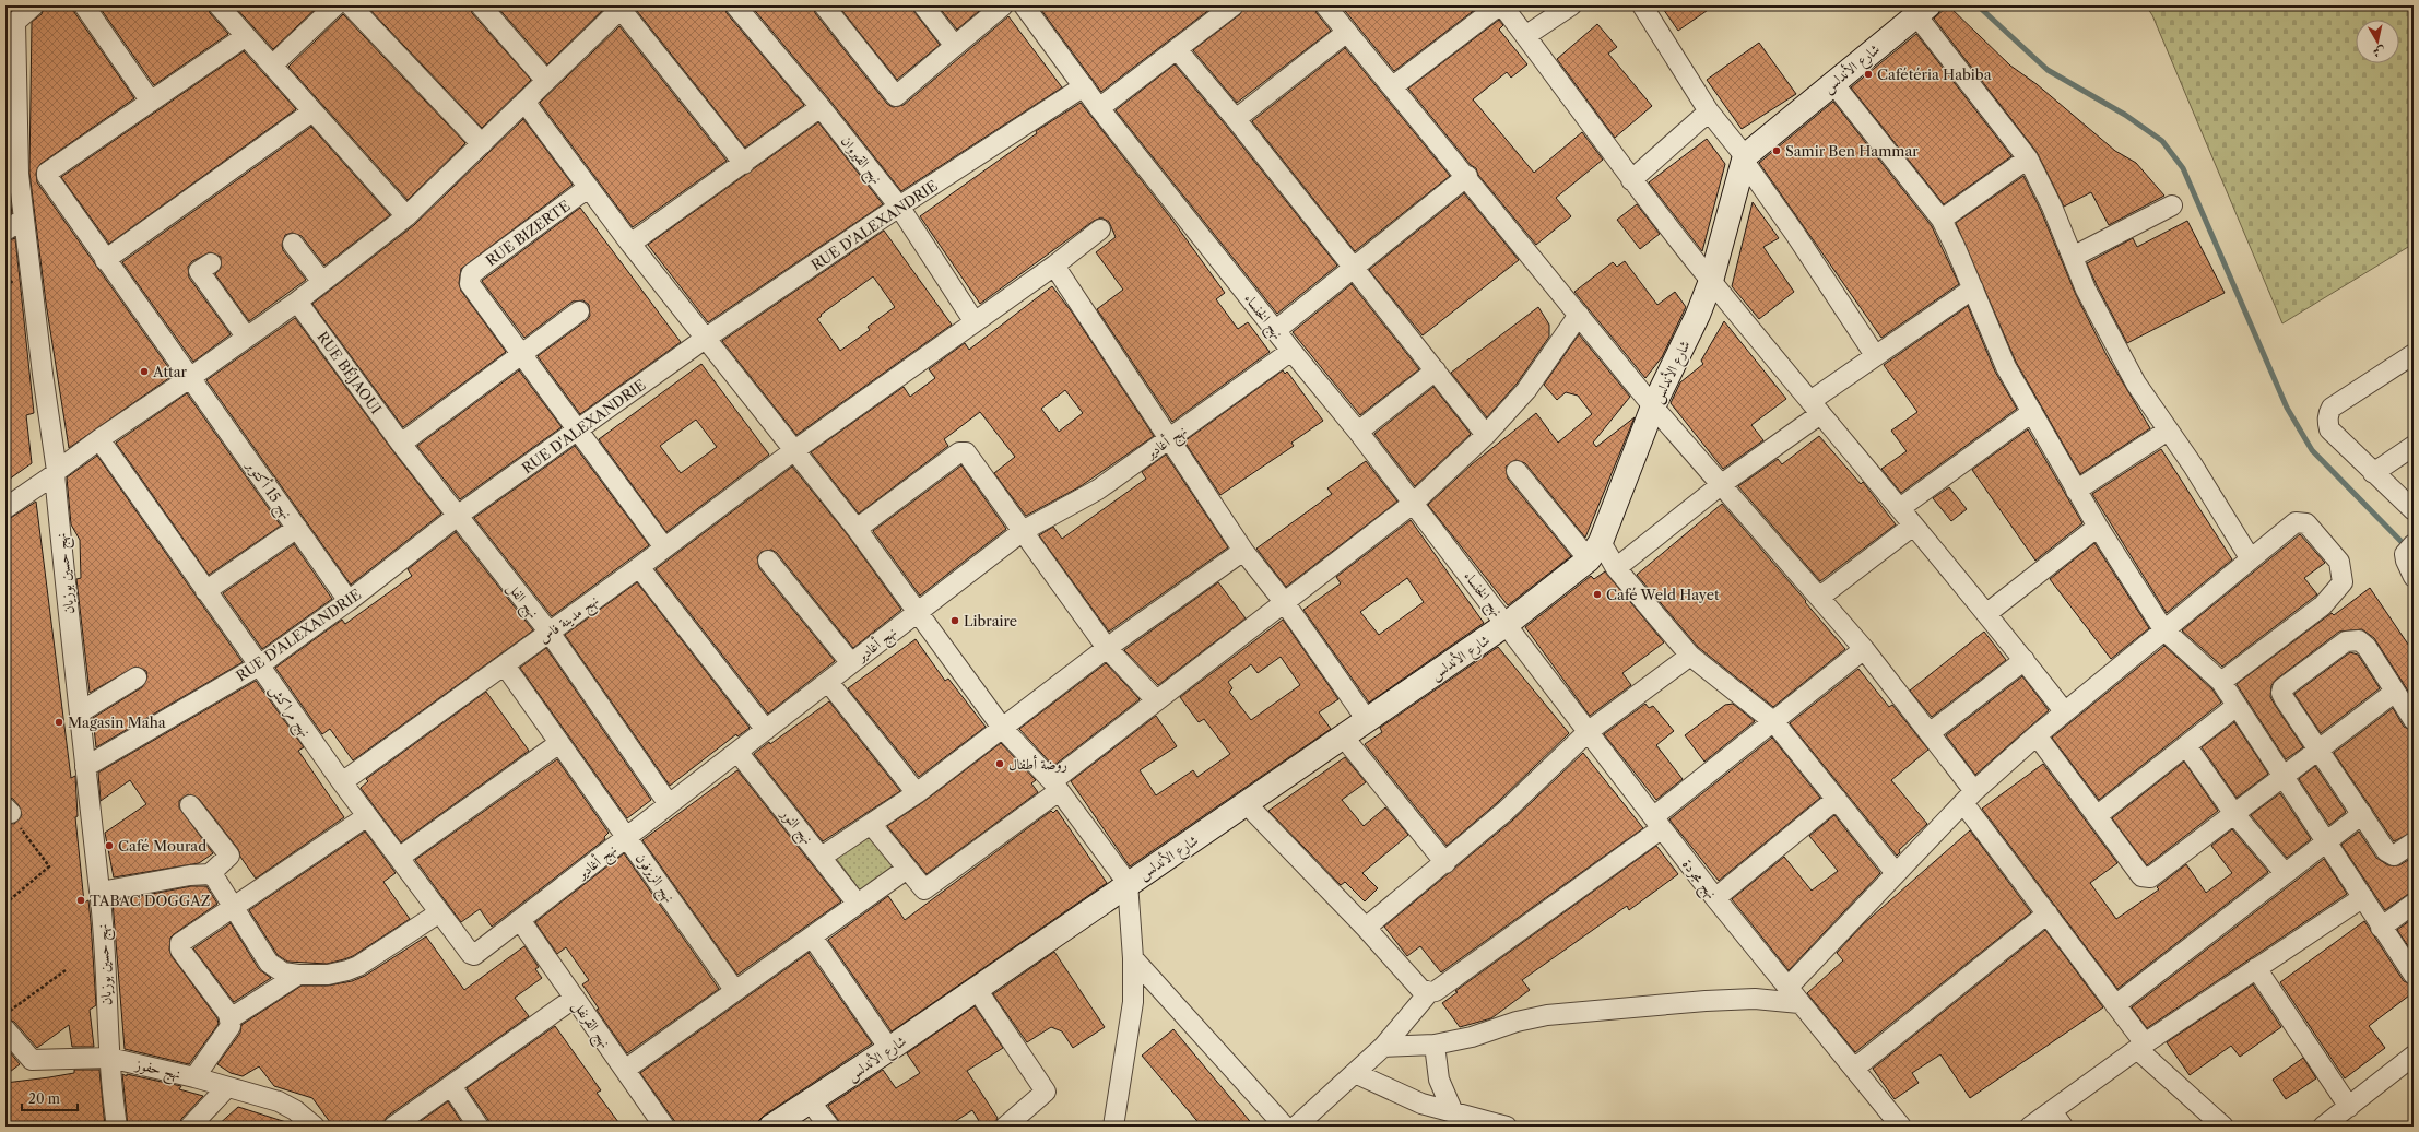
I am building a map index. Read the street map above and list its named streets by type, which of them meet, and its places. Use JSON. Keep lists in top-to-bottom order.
{
  "streets": {
    "street": [
      "شارع الأندلس",
      "نهج القيروان",
      "RUE D'ALEXANDRIE",
      "RUE BIZERTE",
      "نهج الخنساء",
      "RUE BÉJAOUI",
      "نهج أغادير",
      "نهج 15 أكتوبر",
      "نهج حسين بوزيان",
      "نهج الفل",
      "نهج مدينة فاس",
      "نهج مراكش",
      "نهج النور",
      "نهج الزيزفون",
      "نهج مجردة",
      "نهج القرنفل",
      "نهج حفوز"
    ]
  },
  "crossings": [
    ["شارع الأندلس", "نهج الخنساء"],
    ["شارع الأندلس", "نهج مجردة"],
    ["نهج القيروان", "RUE D'ALEXANDRIE"],
    ["نهج القيروان", "نهج مدينة فاس"],
    ["RUE D'ALEXANDRIE", "نهج الخنساء"],
    ["RUE D'ALEXANDRIE", "نهج 15 أكتوبر"],
    ["RUE D'ALEXANDRIE", "نهج حسين بوزيان"],
    ["RUE D'ALEXANDRIE", "نهج الفل"],
    ["RUE D'ALEXANDRIE", "نهج مراكش"],
    ["نهج الخنساء", "نهج أغادير"],
    ["نهج الخنساء", "نهج مجردة"],
    ["RUE BÉJAOUI", "نهج الفل"],
    ["نهج أغادير", "نهج الفل"],
    ["نهج أغادير", "نهج مراكش"],
    ["نهج أغادير", "نهج النور"],
    ["نهج أغادير", "نهج الزيزفون"],
    ["نهج أغادير", "نهج القرنفل"],
    ["نهج حسين بوزيان", "نهج حفوز"],
    ["نهج الفل", "نهج مدينة فاس"],
    ["نهج مدينة فاس", "نهج مراكش"],
    ["نهج مدينة فاس", "نهج الزيزفون"]
  ],
  "places": [
    "Cafétéria Habiba",
    "Samir Ben Hammar",
    "Attar",
    "Café Weld Hayet",
    "Libraire",
    "Magasin Maha",
    "روضة أطفال",
    "Café Mourad",
    "TABAC DOGGAZ"
  ],
  "scale_bar": "20 m",
  "north": "bottom"
}
